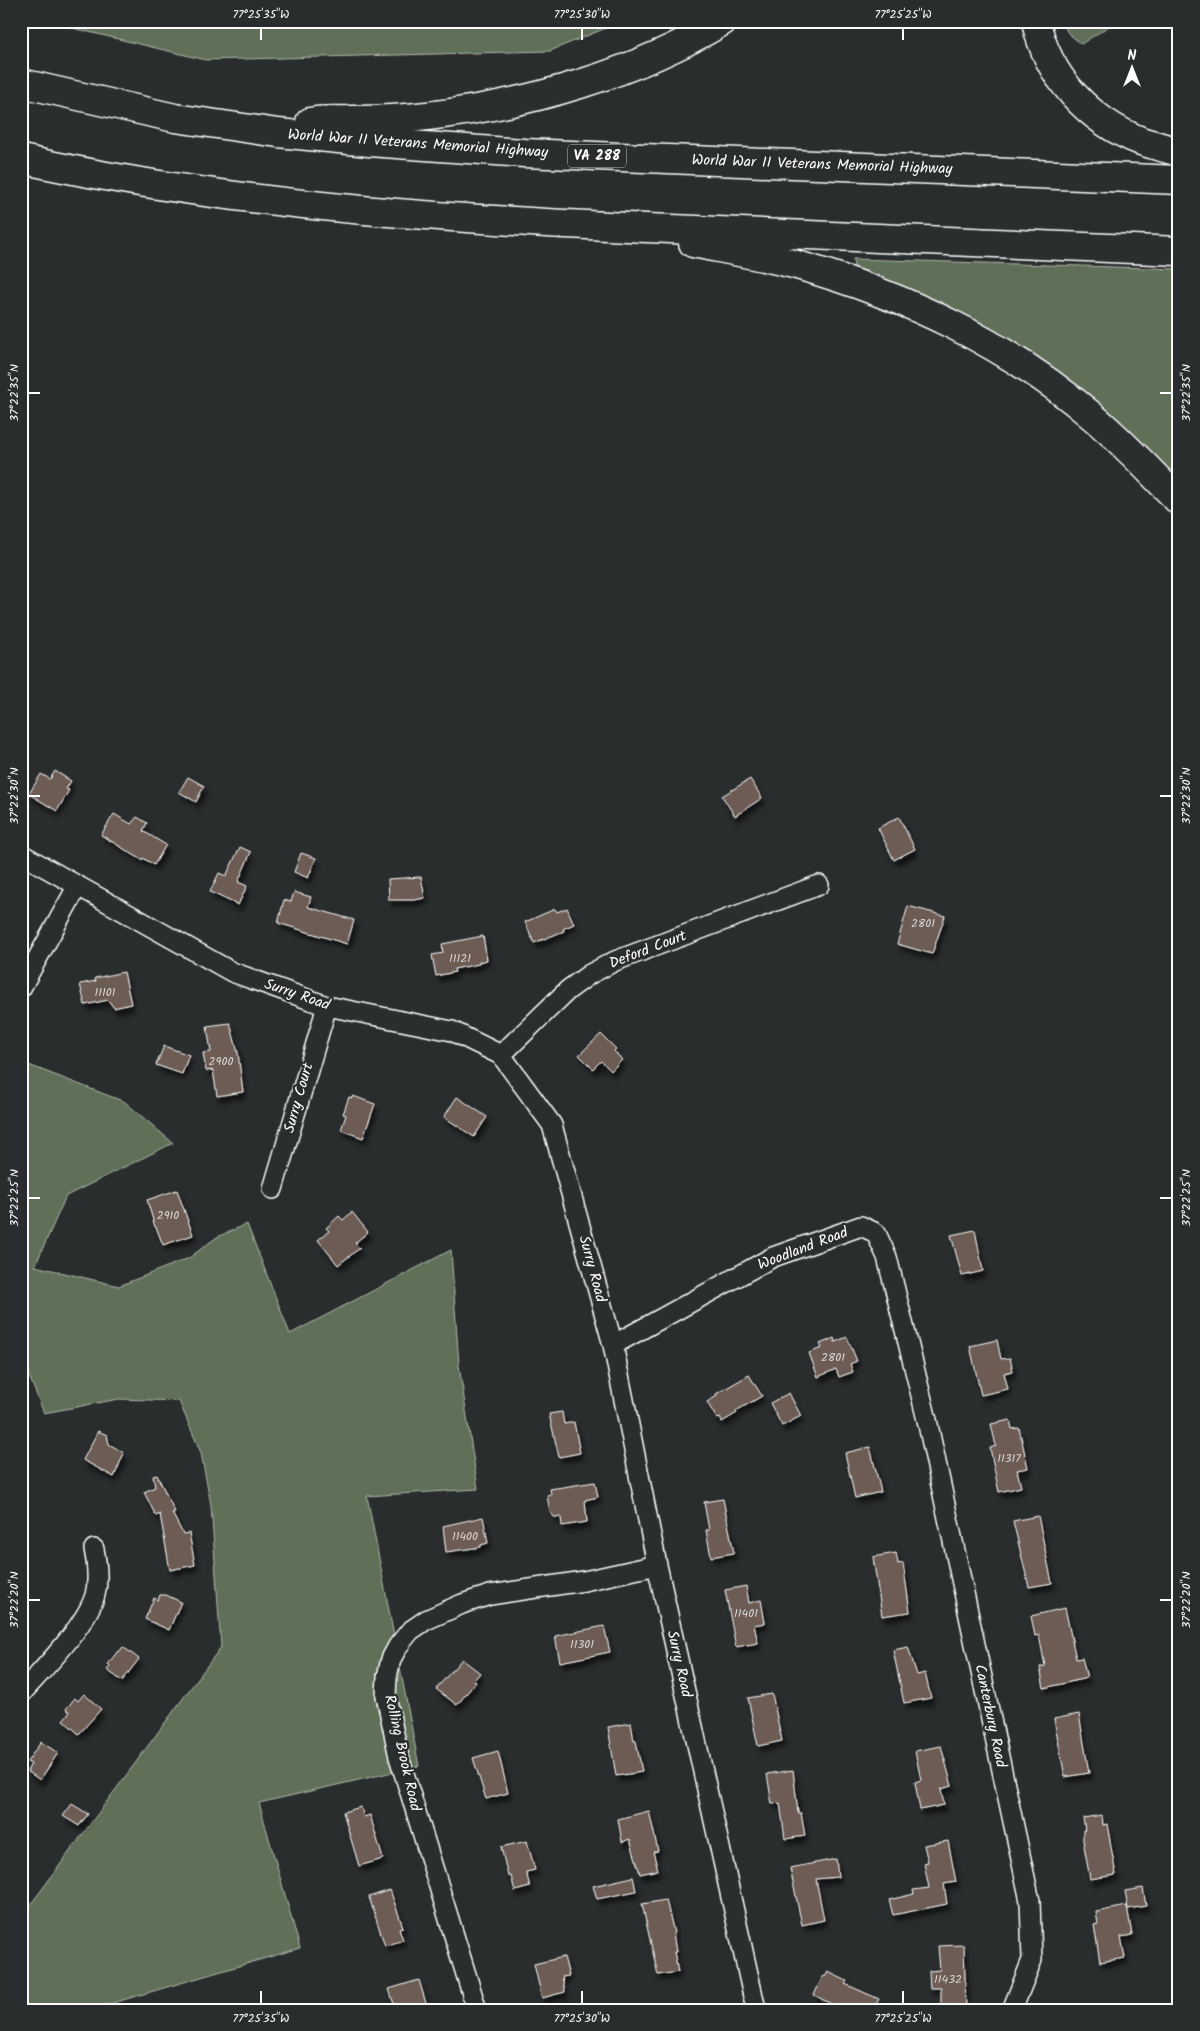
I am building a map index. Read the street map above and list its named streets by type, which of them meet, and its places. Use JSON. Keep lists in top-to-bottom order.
{
  "streets": {
    "highway": ["World War II Veterans Memorial Highway", "VA 288"],
    "street": [
      "Deford Court",
      "Surry Road",
      "Surry Court",
      "Woodland Road",
      "Canterbury Road",
      "Rolling Brook Road"
    ]
  },
  "crossings": [
    ["Deford Court", "Surry Road"],
    ["Surry Road", "Surry Court"],
    ["Surry Road", "Woodland Road"],
    ["Surry Road", "Rolling Brook Road"],
    ["Woodland Road", "Canterbury Road"]
  ],
  "house_numbers": [
    "2801",
    "11121",
    "11101",
    "2900",
    "2910",
    "2801",
    "11317",
    "11400",
    "11401",
    "11301",
    "11432"
  ],
  "north": "top",
  "coordinates": [
    "77°25'35\"W",
    "77°25'30\"W",
    "77°25'25\"W",
    "37°22'35\"N",
    "37°22'30\"N",
    "37°22'25\"N",
    "37°22'20\"N"
  ]
}
